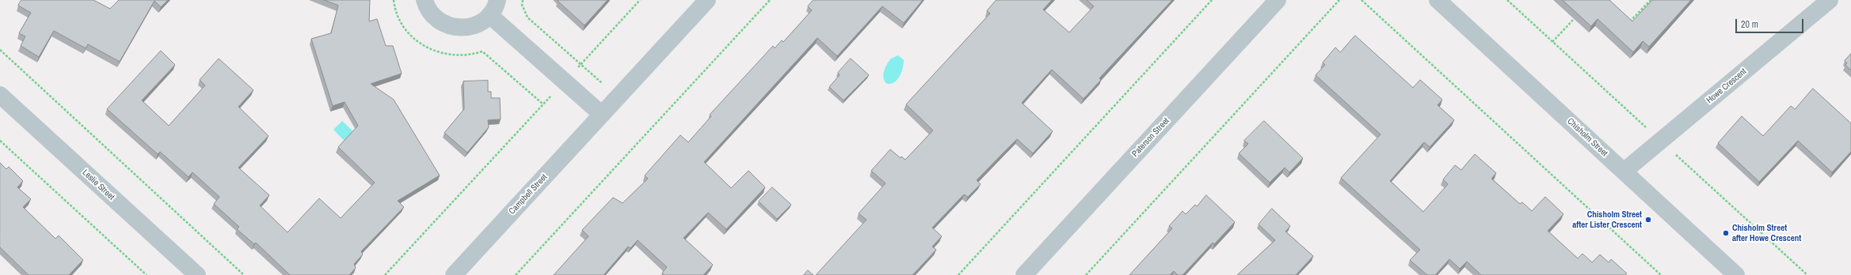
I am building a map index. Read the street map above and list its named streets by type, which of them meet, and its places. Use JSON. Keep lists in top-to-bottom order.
{
  "streets": {
    "street": [
      "Howe Crescent",
      "Paterson Street",
      "Chisholm Street",
      "Leslie Street",
      "Campbell Street"
    ]
  },
  "crossings": [
    ["Howe Crescent", "Chisholm Street"]
  ],
  "places": ["Chisholm Street after Lister Crescent", "Chisholm Street after Howe Crescent"],
  "scale_bar": "20 m"
}
